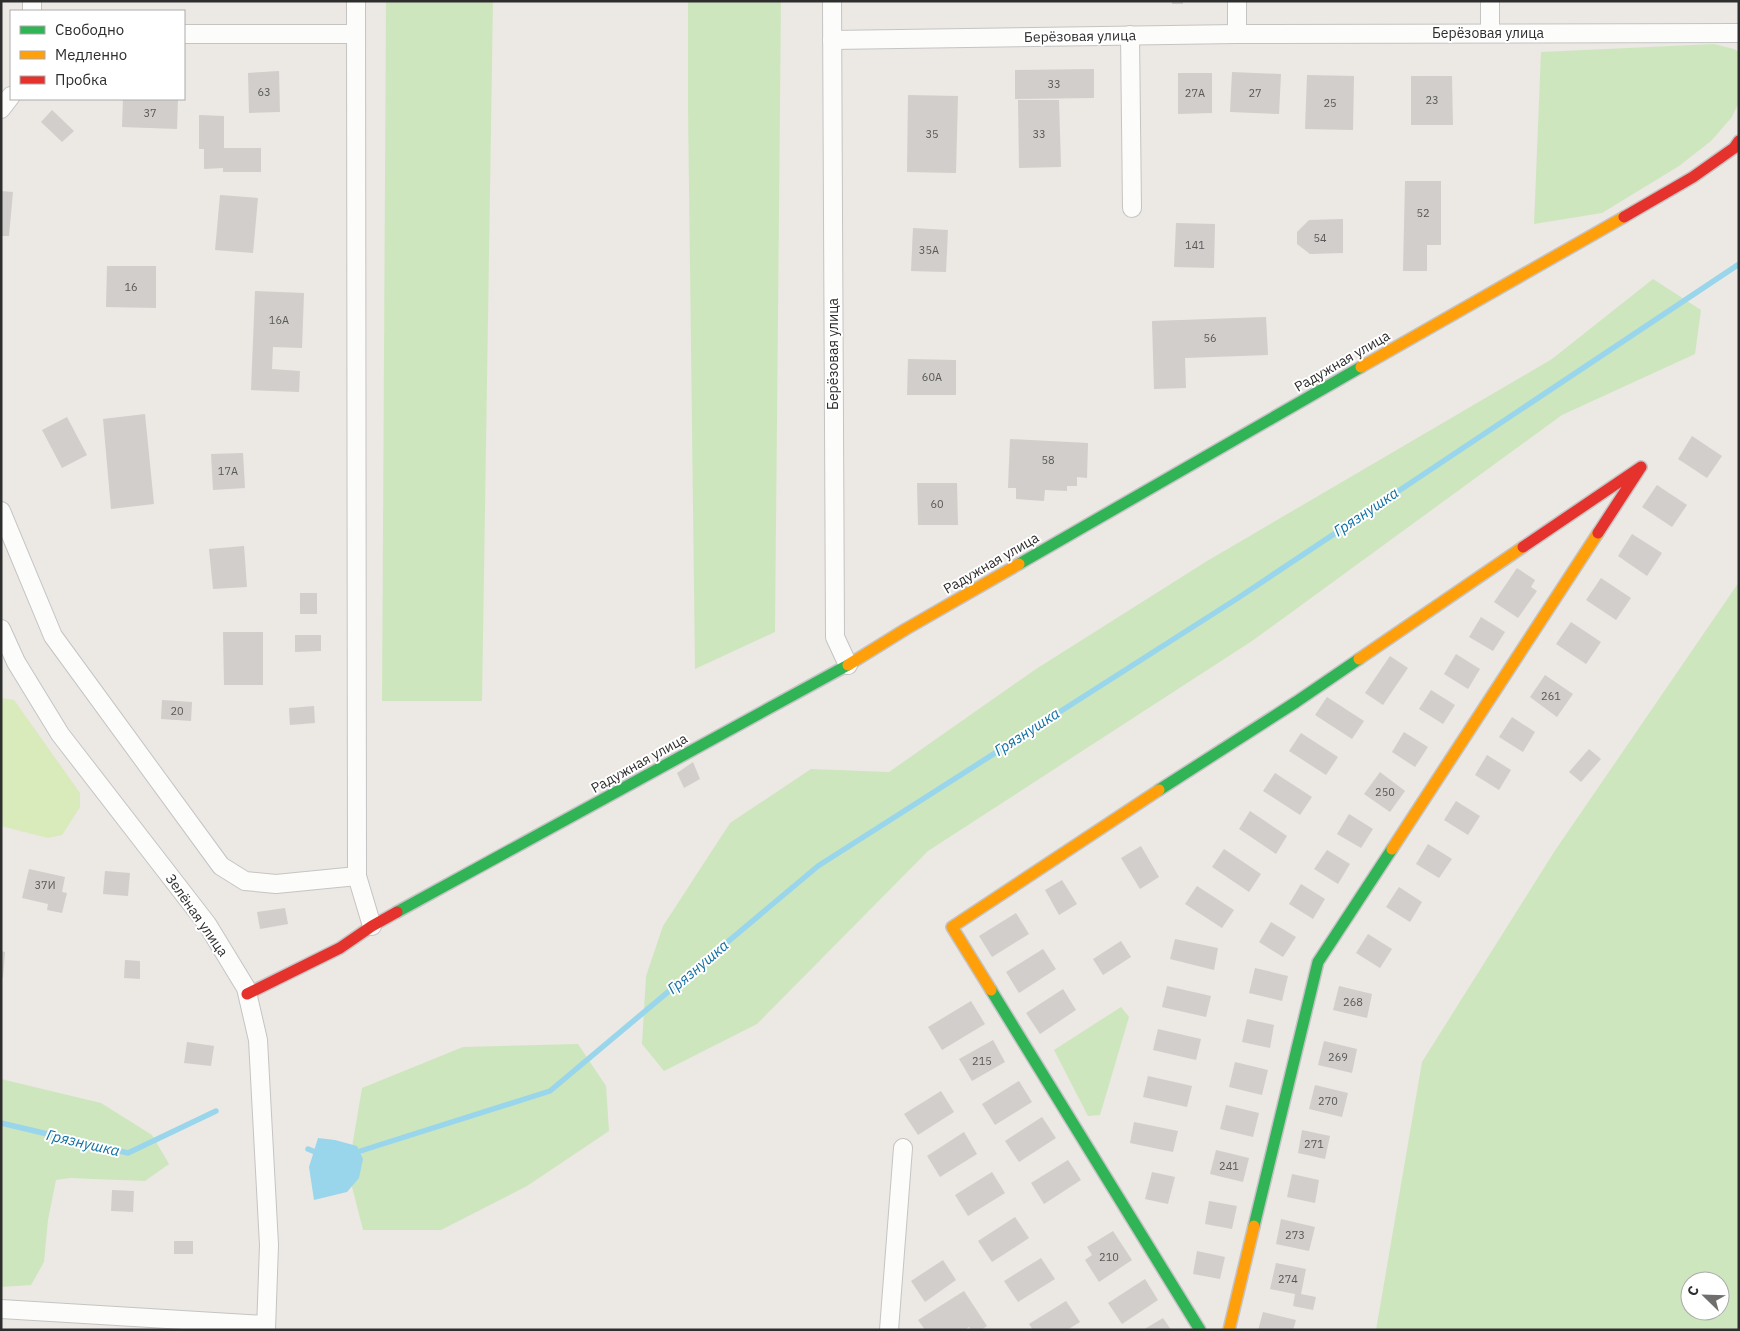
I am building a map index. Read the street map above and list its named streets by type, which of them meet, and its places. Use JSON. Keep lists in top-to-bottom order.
{
  "streets": {
    "street": ["Берёзовая улица", "Радужная улица", "Зелёная улица"]
  },
  "crossings": [
    ["Берёзовая улица", "Радужная улица"],
    ["Радужная улица", "Зелёная улица"]
  ],
  "water": ["Грязнушка"],
  "house_numbers": [
    "33",
    "63",
    "27А",
    "27",
    "23",
    "25",
    "37",
    "35",
    "33",
    "52",
    "54",
    "141",
    "35А",
    "16",
    "16А",
    "56",
    "60А",
    "58",
    "17А",
    "60",
    "261",
    "20",
    "250",
    "37И",
    "268",
    "269",
    "215",
    "270",
    "271",
    "241",
    "273",
    "210",
    "274"
  ],
  "legend": ["Свободно", "Медленно", "Пробка"],
  "north": "top left"
}
